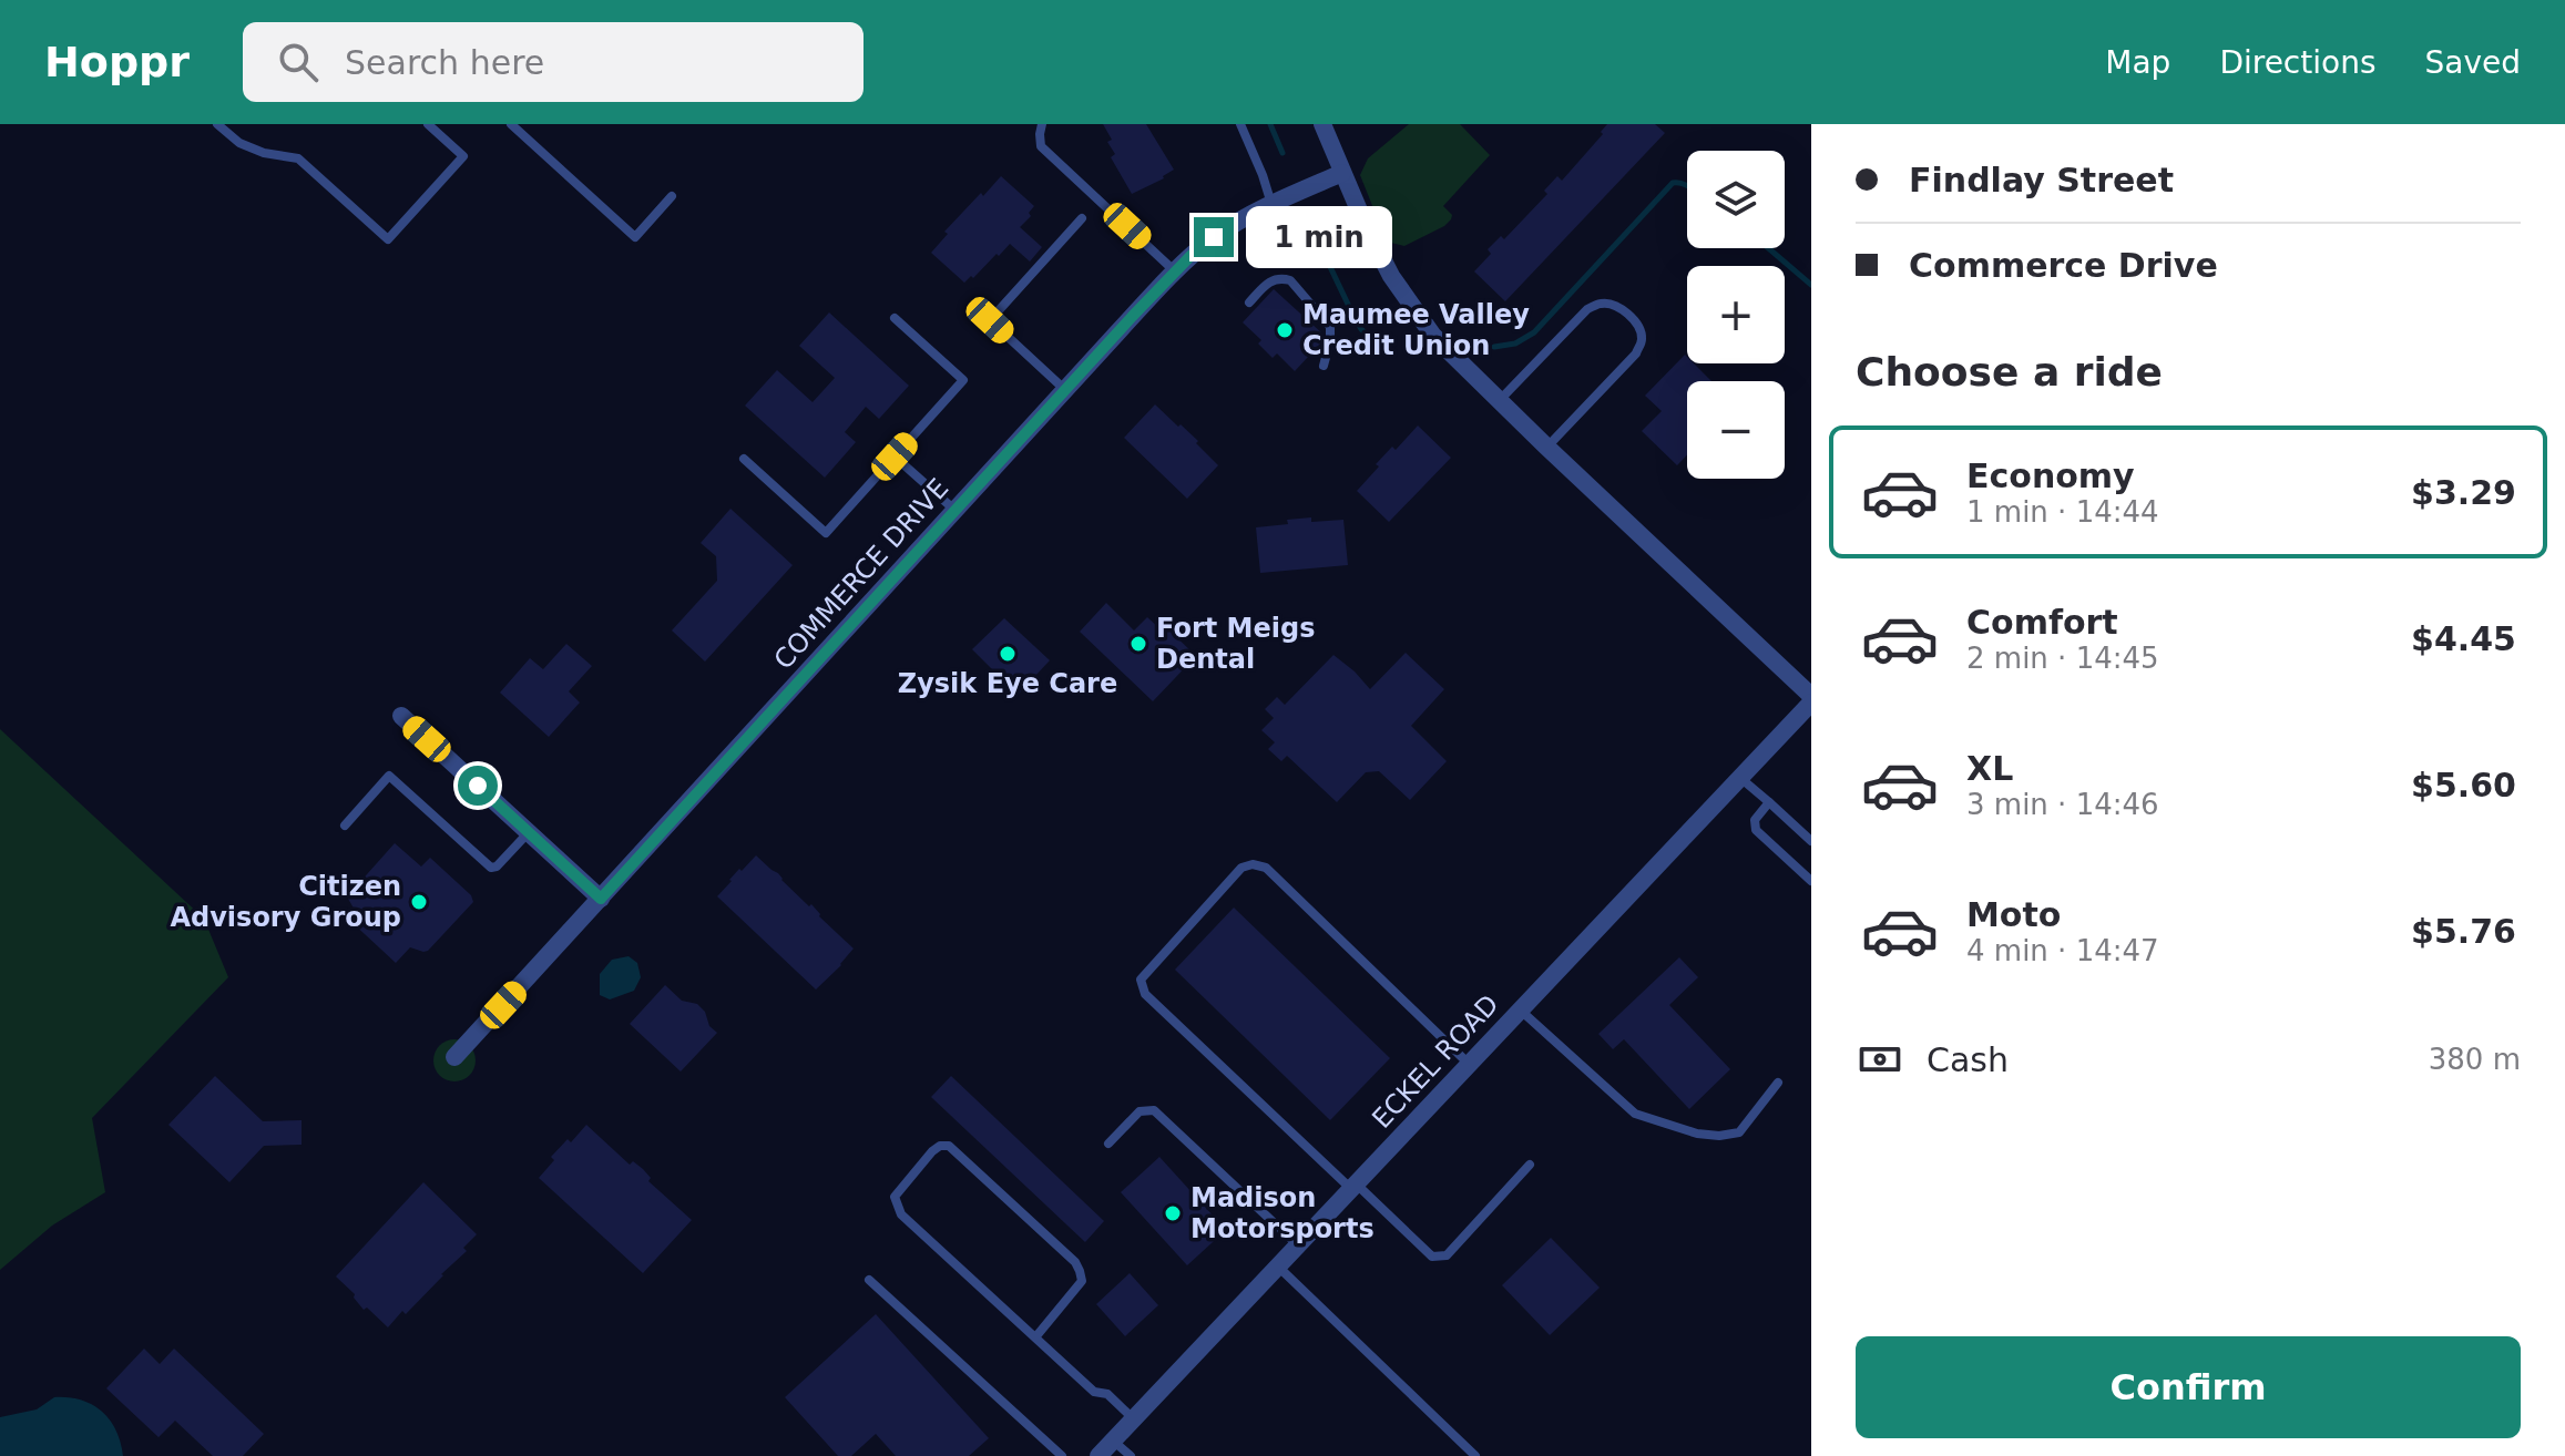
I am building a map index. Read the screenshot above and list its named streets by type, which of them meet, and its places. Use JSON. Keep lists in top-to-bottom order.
{
  "streets": {
    "street": ["COMMERCE DRIVE", "ECKEL ROAD"]
  },
  "places": [
    "Maumee Valley Credit Union",
    "Fort Meigs Dental",
    "Zysik Eye Care",
    "Citizen Advisory Group",
    "Madison Motorsports"
  ],
  "page": {
    "header": "Hoppr",
    "search": "Search here",
    "nav": ["Map", "Directions", "Saved"],
    "banner": ["Findlay Street", "Commerce Drive"],
    "map_buttons": ["+", "−"],
    "bubble": "1 min",
    "heading": "Choose a ride",
    "list": [
      {
        "name": "Economy",
        "note": "1 min · 14:44",
        "value": "$3.29"
      },
      {
        "name": "Comfort",
        "note": "2 min · 14:45",
        "value": "$4.45"
      },
      {
        "name": "XL",
        "note": "3 min · 14:46",
        "value": "$5.60"
      },
      {
        "name": "Moto",
        "note": "4 min · 14:47",
        "value": "$5.76"
      }
    ],
    "pay": ["Cash", "380 m"],
    "buttons": "Confirm"
  }
}
